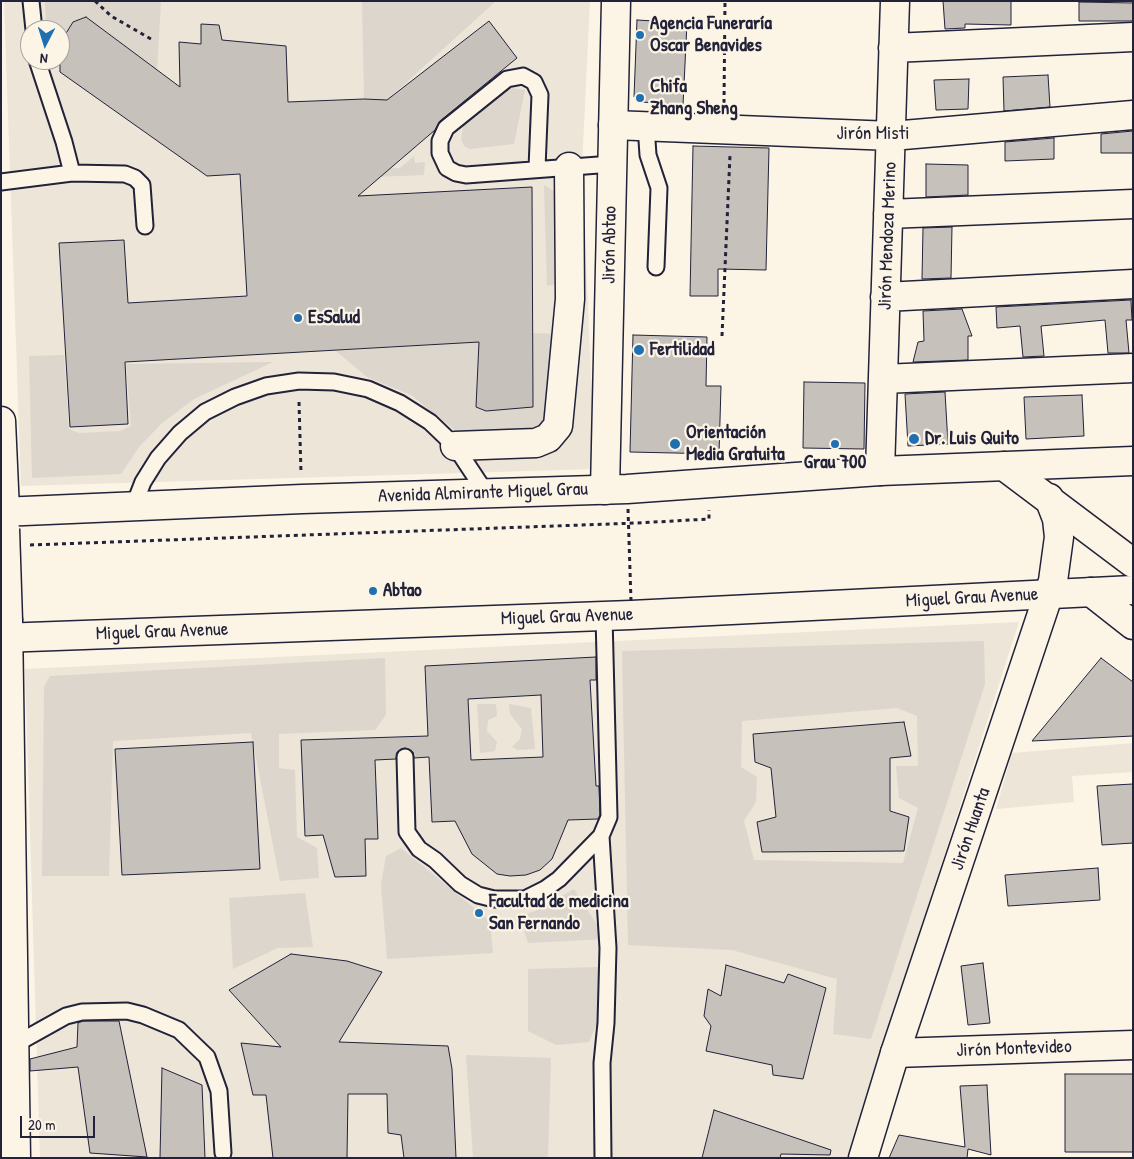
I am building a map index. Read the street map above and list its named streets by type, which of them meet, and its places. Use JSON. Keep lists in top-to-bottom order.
{
  "streets": {
    "street": [
      "Jirón Misti",
      "Jirón Mendoza Merino",
      "Jirón Abtao",
      "Avenida Almirante Miguel Grau",
      "Miguel Grau Avenue",
      "Jirón Huanta",
      "Jirón Montevideo"
    ]
  },
  "crossings": [
    ["Jirón Misti", "Jirón Mendoza Merino"],
    ["Jirón Misti", "Jirón Abtao"],
    ["Jirón Mendoza Merino", "Avenida Almirante Miguel Grau"],
    ["Jirón Abtao", "Avenida Almirante Miguel Grau"],
    ["Miguel Grau Avenue", "Jirón Huanta"],
    ["Jirón Huanta", "Jirón Montevideo"]
  ],
  "places": [
    "Agencia Funeraría Oscar Benavides",
    "Chifa Zhang Sheng",
    "EsSalud",
    "Fertilidad",
    "Dr. Luis Quito",
    "Orientación Media Gratuita",
    "Grau 700",
    "Abtao",
    "Facultad de medicina San Fernando"
  ],
  "scale_bar": "20 m",
  "north": "bottom"
}
